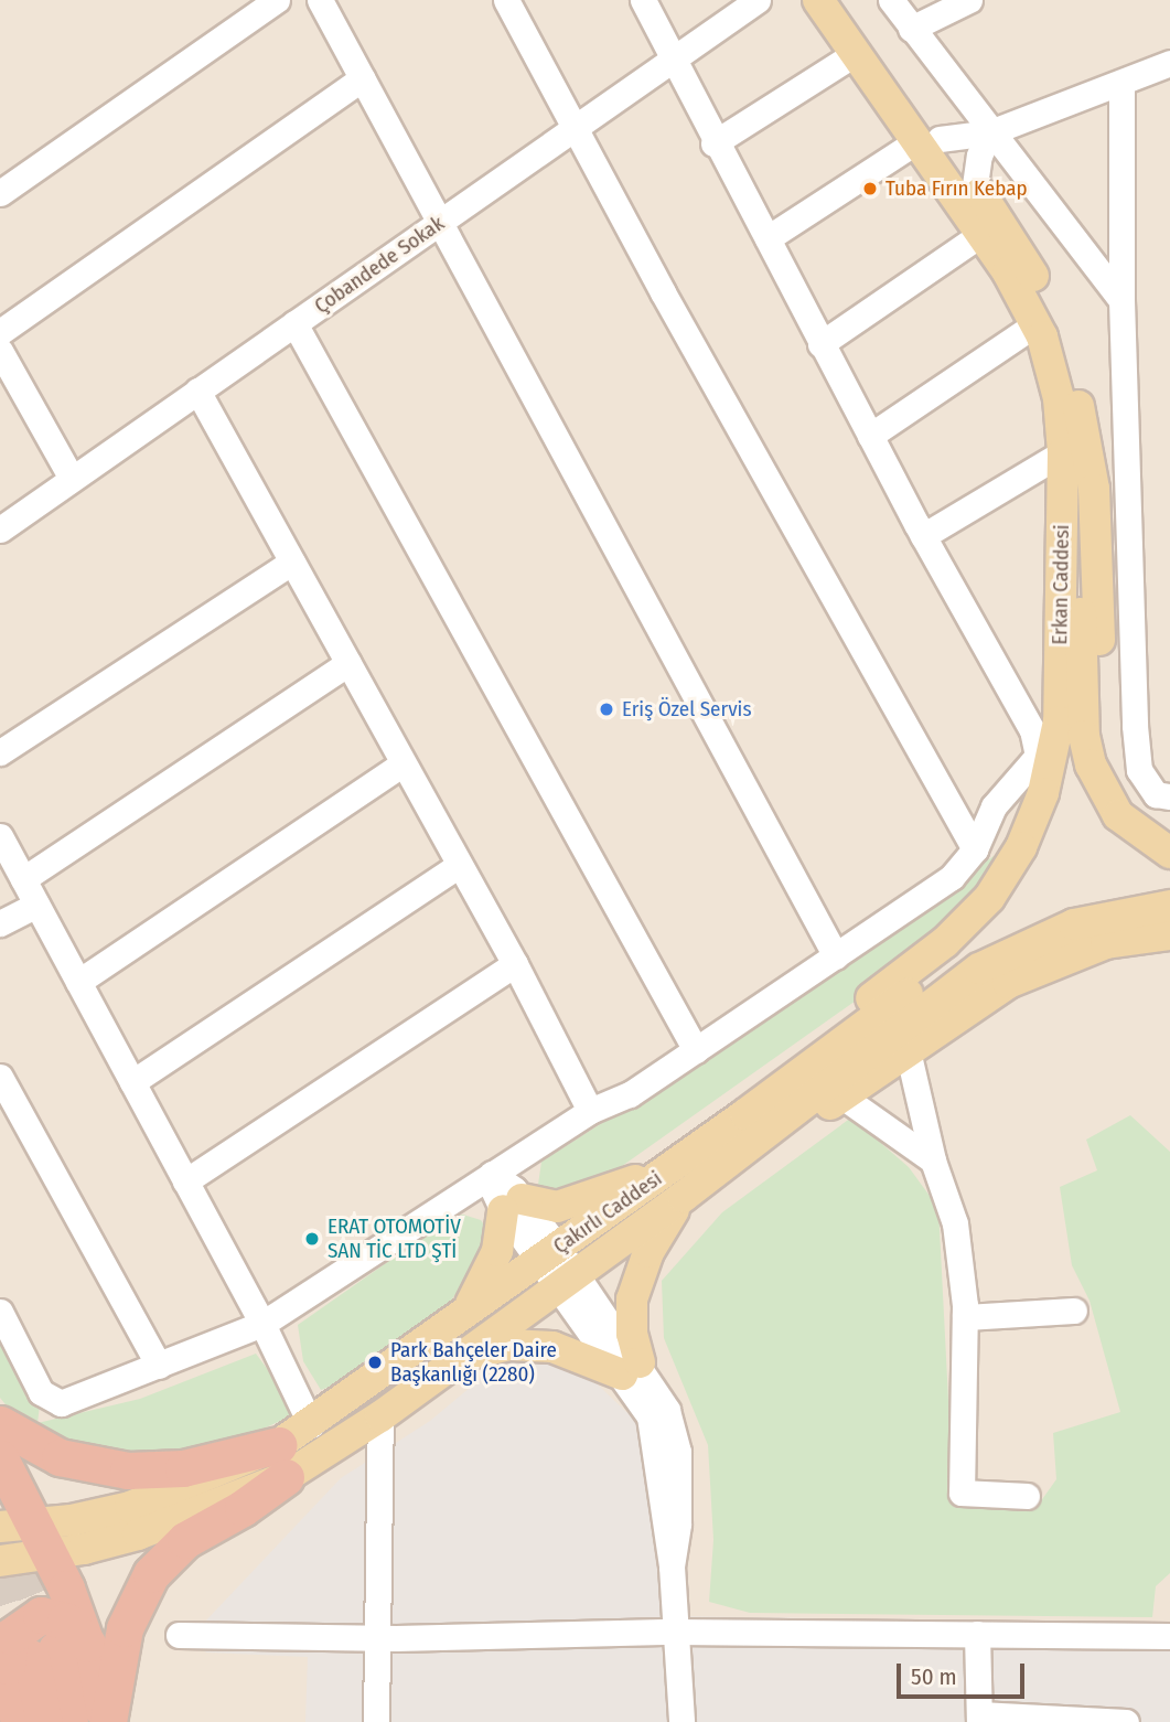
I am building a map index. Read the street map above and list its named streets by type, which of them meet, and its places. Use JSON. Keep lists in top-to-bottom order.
{
  "streets": {
    "main road": ["Erkan Caddesi", "Çakırlı Caddesi"],
    "street": ["Çobandede Sokak"]
  },
  "crossings": [
    ["Erkan Caddesi", "Çakırlı Caddesi"]
  ],
  "places": [
    "Tuba Fırın Kebap",
    "Eriş Özel Servis",
    "ERAT OTOMOTİV SAN TİC LTD ŞTİ",
    "Park Bahçeler Dai̇re Başkanlığı (2280)"
  ],
  "scale_bar": "50 m"
}
